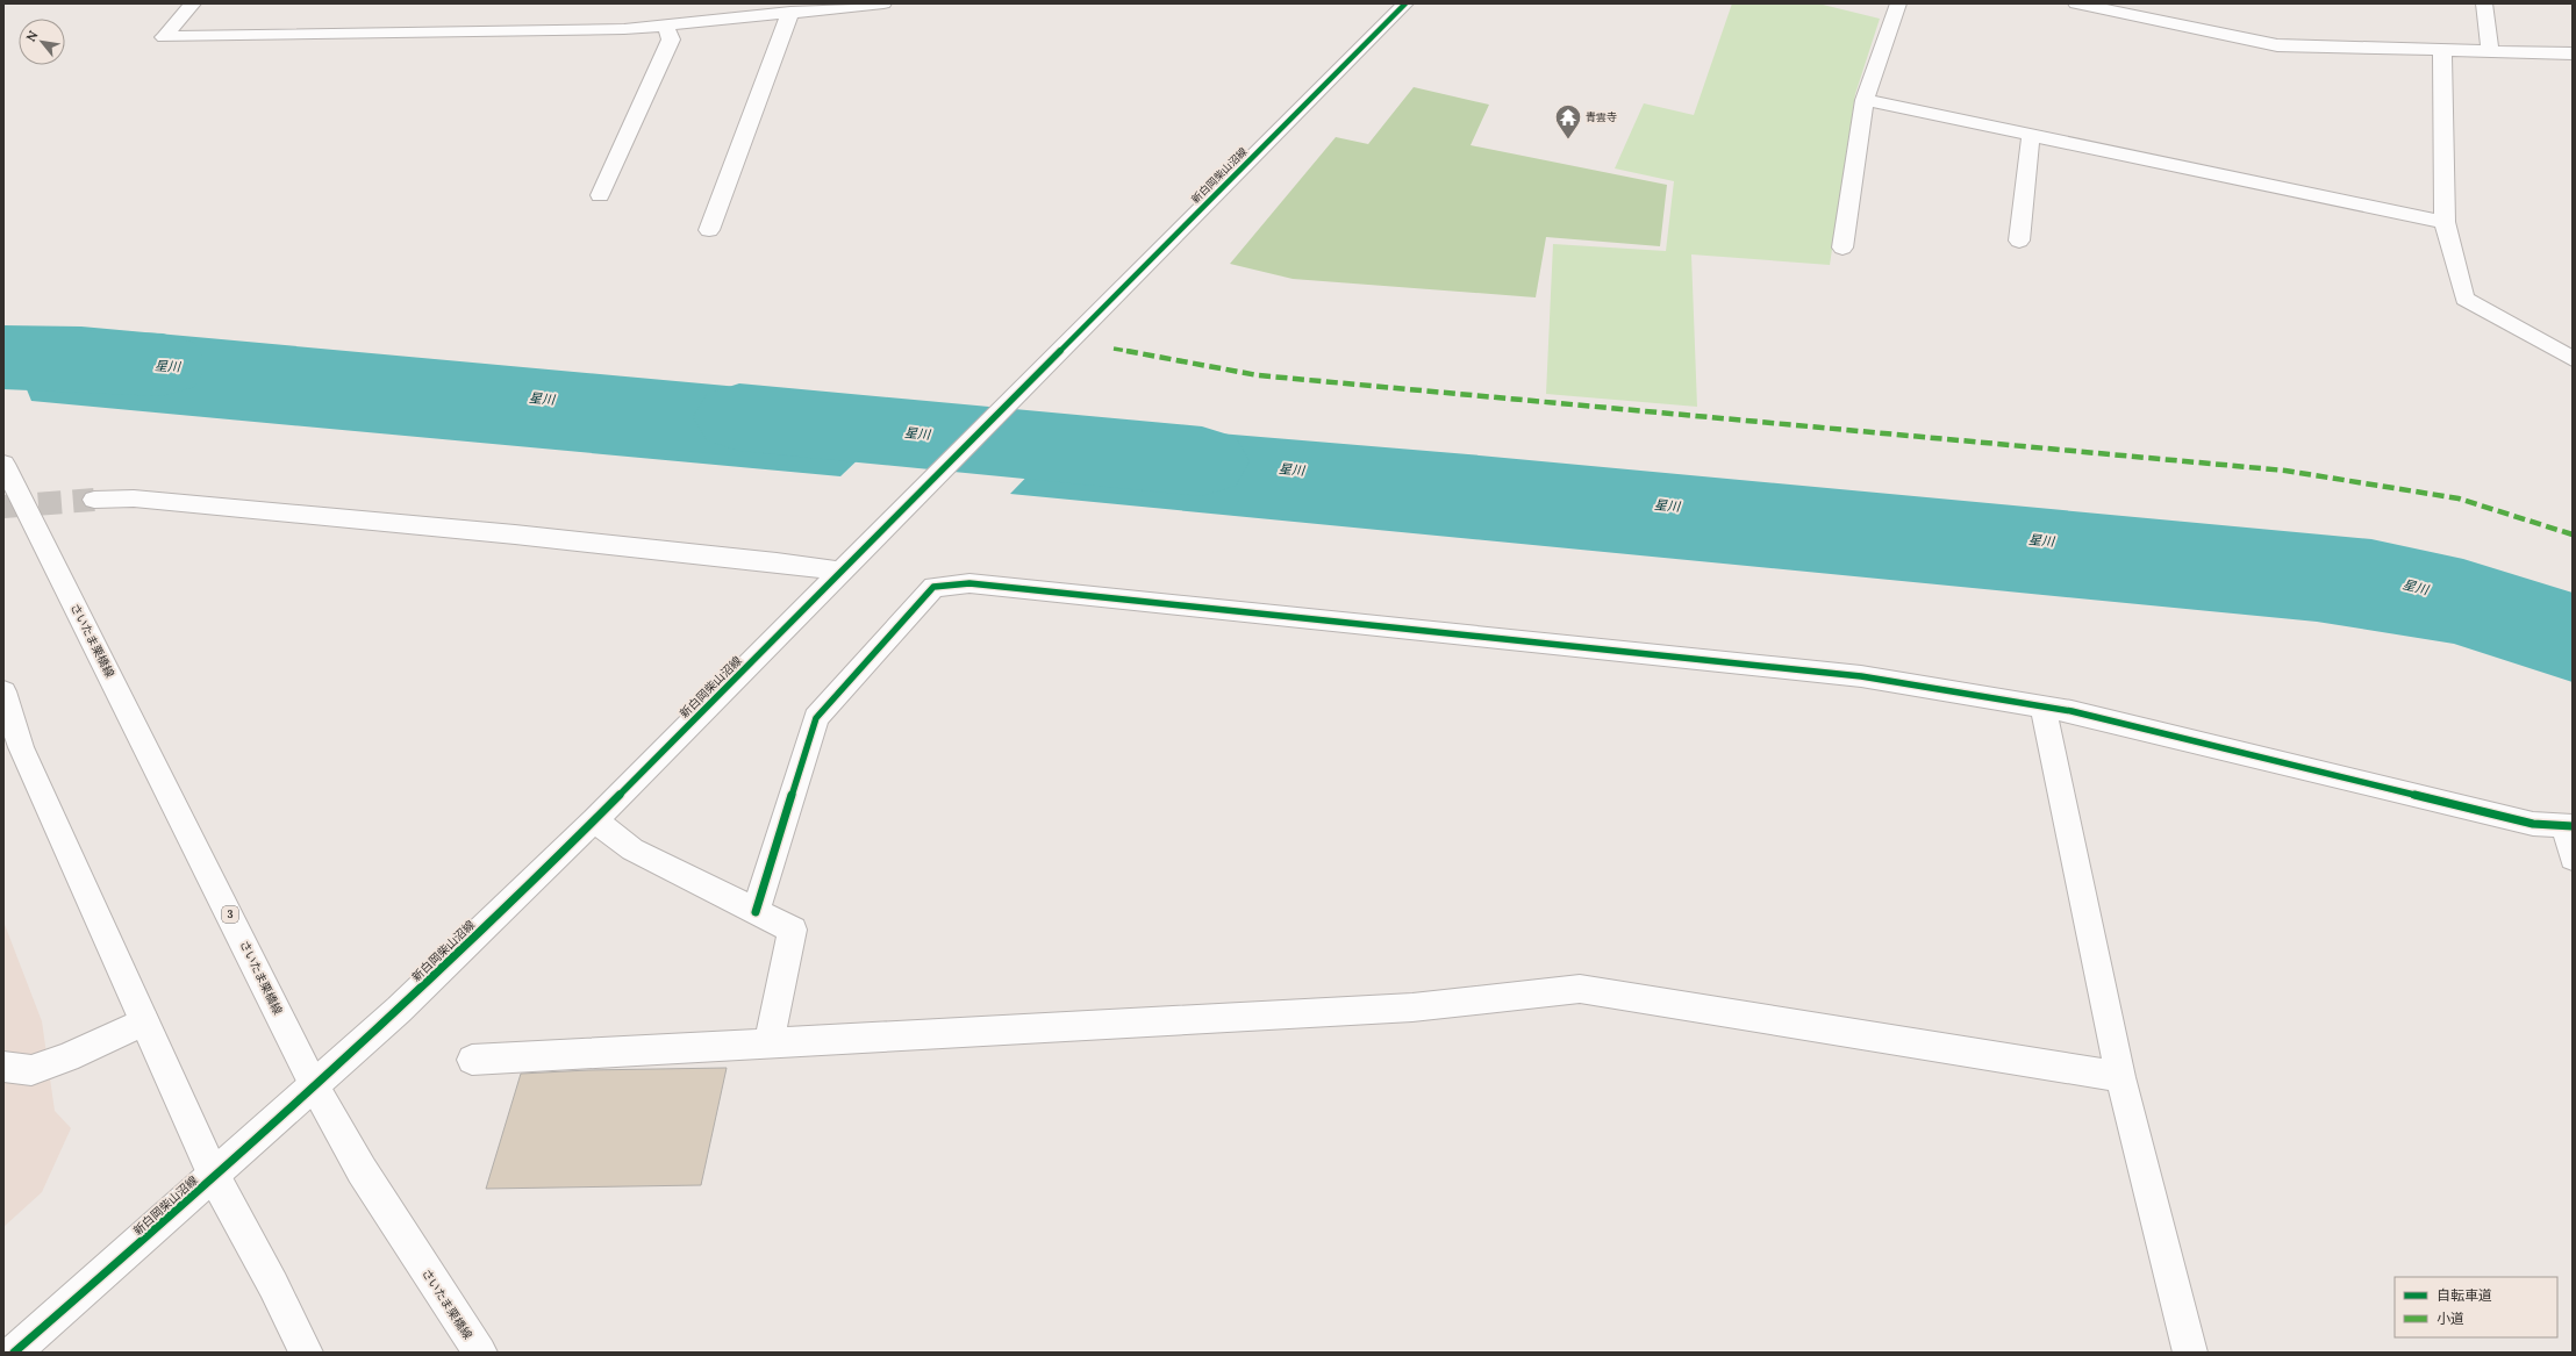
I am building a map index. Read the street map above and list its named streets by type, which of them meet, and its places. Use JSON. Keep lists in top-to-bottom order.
{
  "streets": {
    "street": ["新白岡柴山沼線", "さいたま栗橋線", "3"]
  },
  "crossings": [
    ["新白岡柴山沼線", "さいたま栗橋線"]
  ],
  "water": ["星川"],
  "places": {
    "temple": ["青雲寺"]
  },
  "legend": ["自転車道", "小道"],
  "north": "top left"
}
